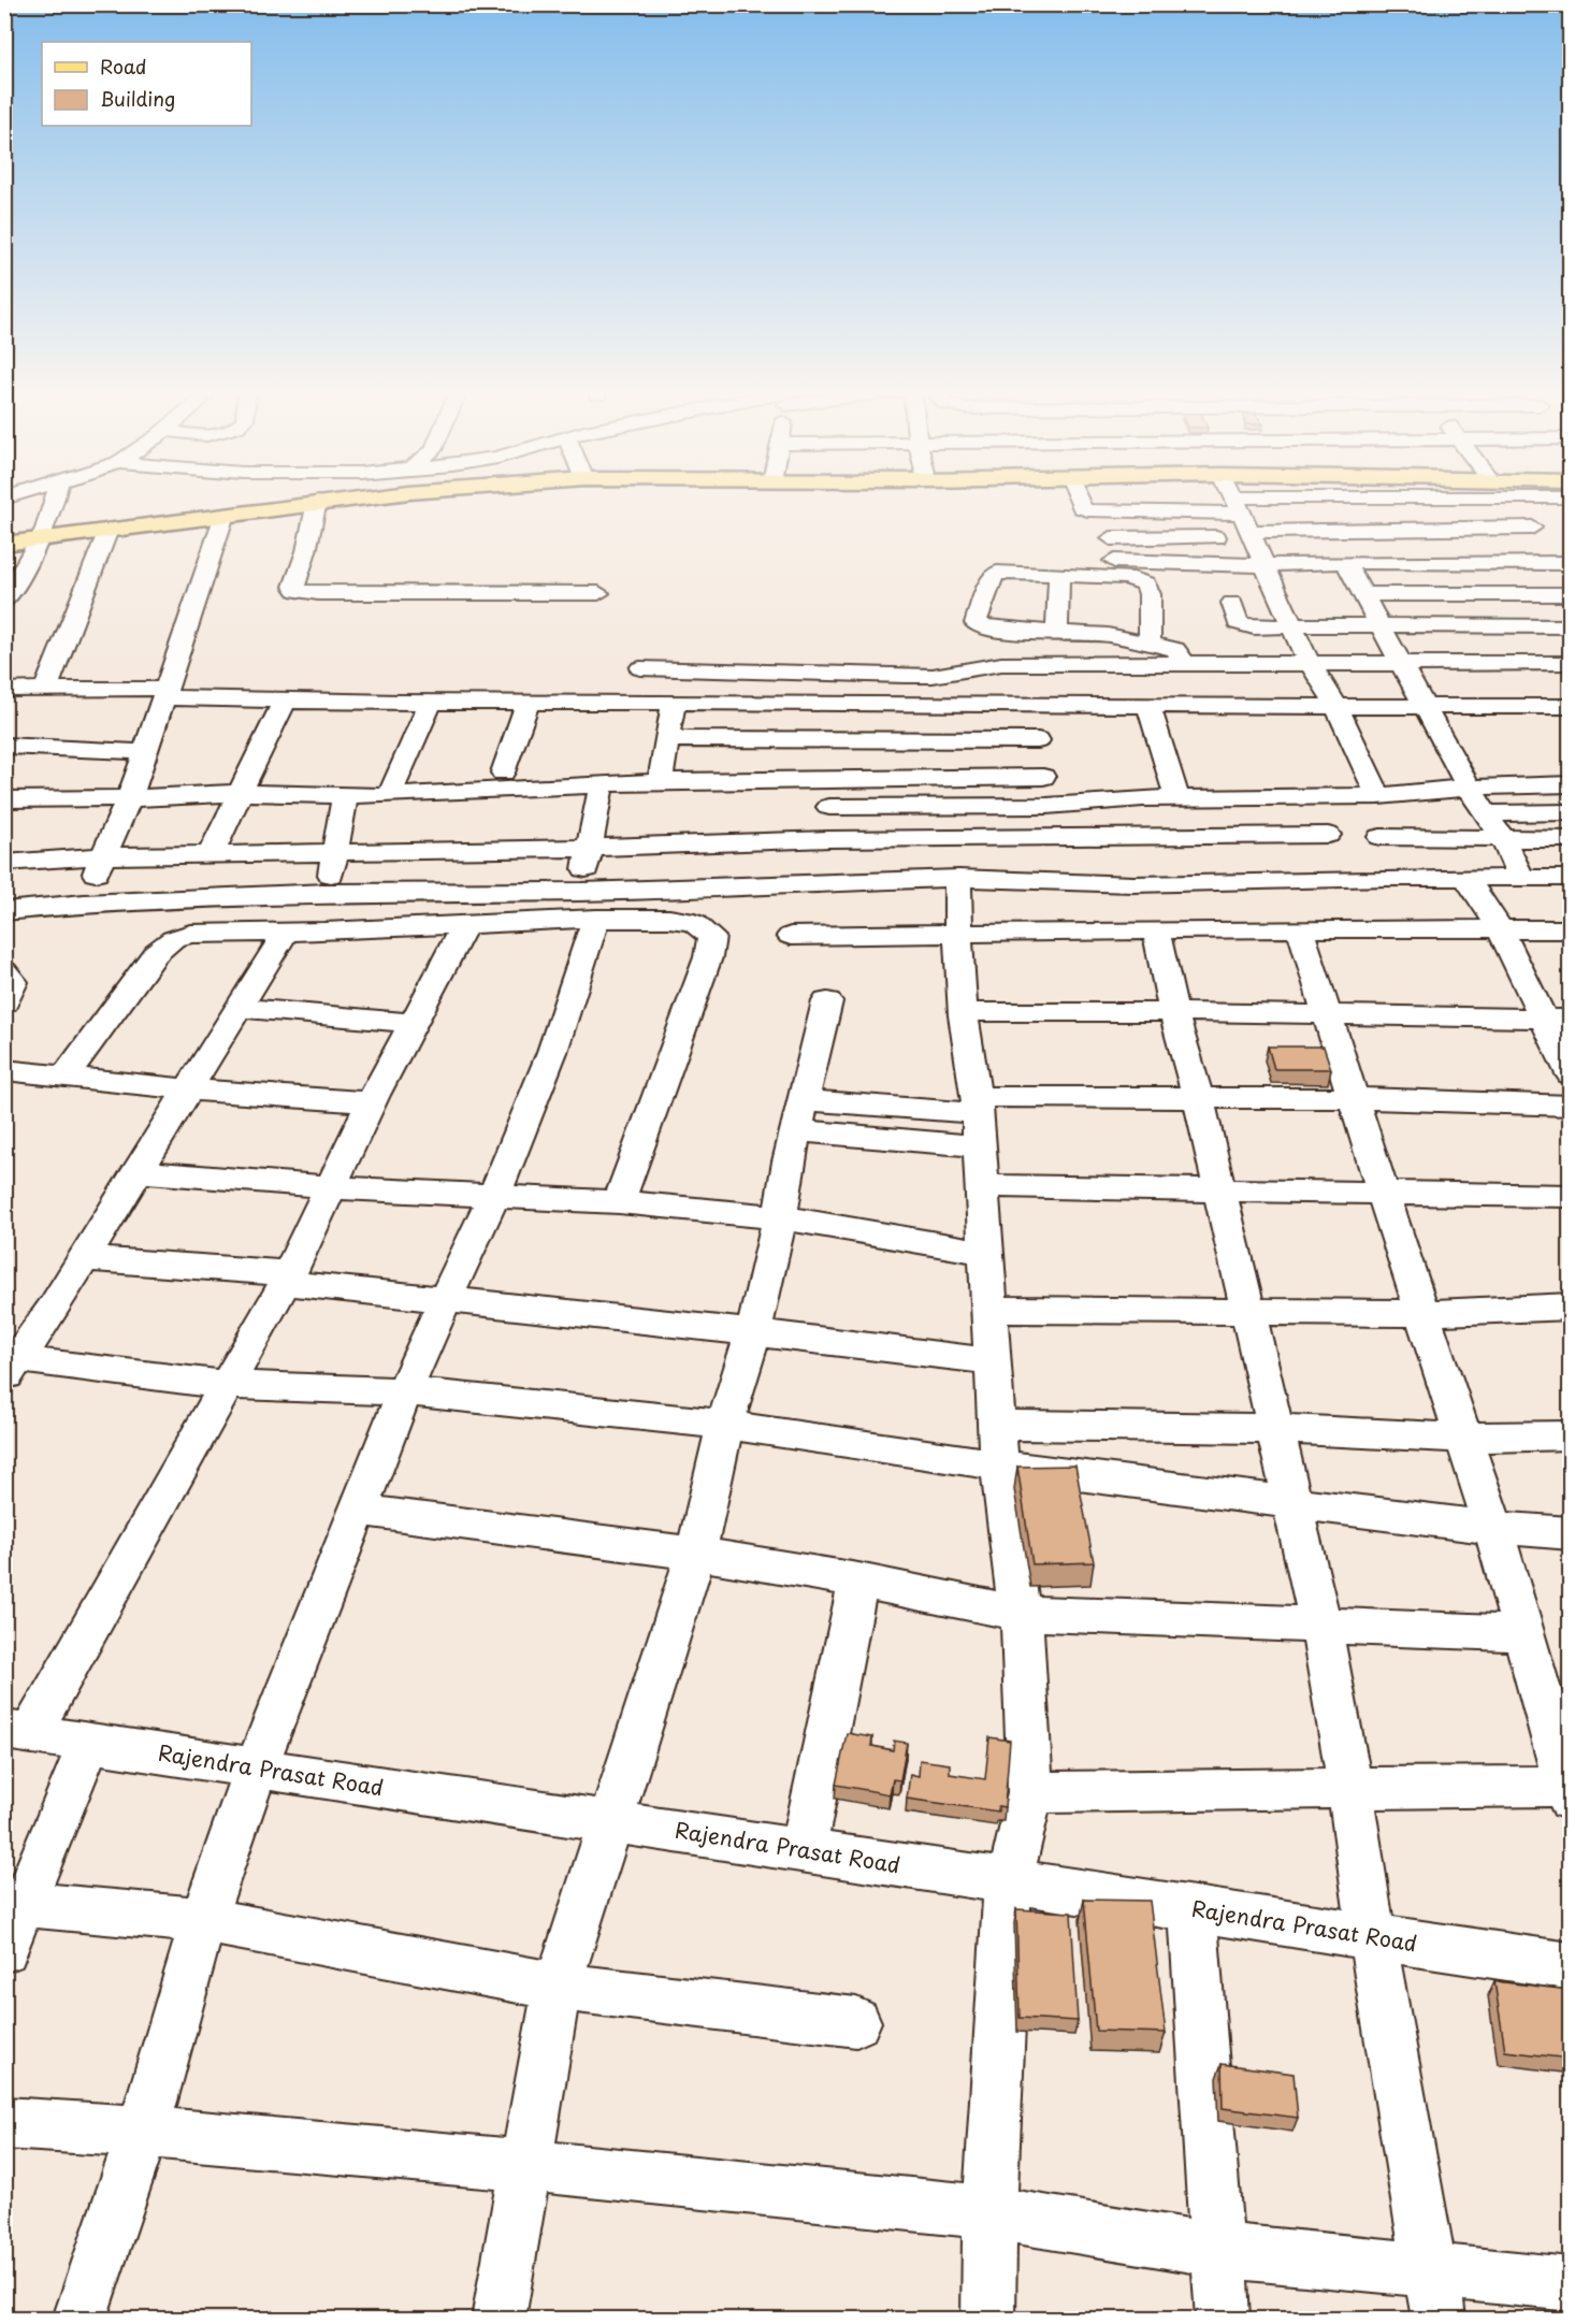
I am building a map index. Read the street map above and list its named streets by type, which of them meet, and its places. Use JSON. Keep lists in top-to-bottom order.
{
  "streets": {
    "street": ["Rajendra Prasat Road"]
  },
  "legend": ["Road", "Building"]
}
